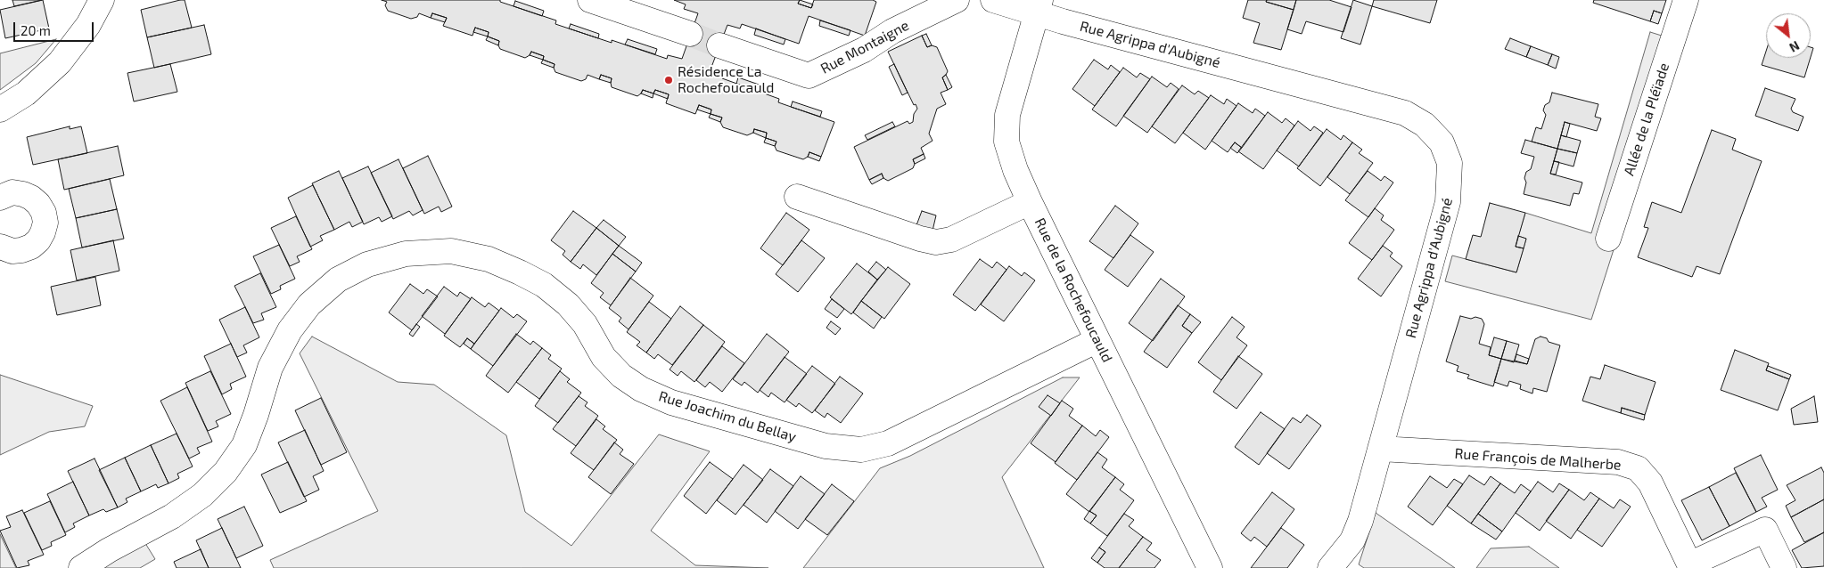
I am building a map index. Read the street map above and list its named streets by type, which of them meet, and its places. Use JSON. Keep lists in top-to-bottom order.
{
  "streets": {
    "street": [
      "Rue Agrippa d'Aubigné",
      "Rue Montaigne",
      "Allée de la Pléïade",
      "Rue de la Rochefoucauld",
      "Rue Joachim du Bellay",
      "Rue François de Malherbe"
    ]
  },
  "crossings": [
    ["Rue Agrippa d'Aubigné", "Rue de la Rochefoucauld"],
    ["Rue Agrippa d'Aubigné", "Rue François de Malherbe"],
    ["Rue de la Rochefoucauld", "Rue Joachim du Bellay"]
  ],
  "places": ["Résidence La Rochefoucauld"],
  "scale_bar": "20 m",
  "north": "bottom right"
}
